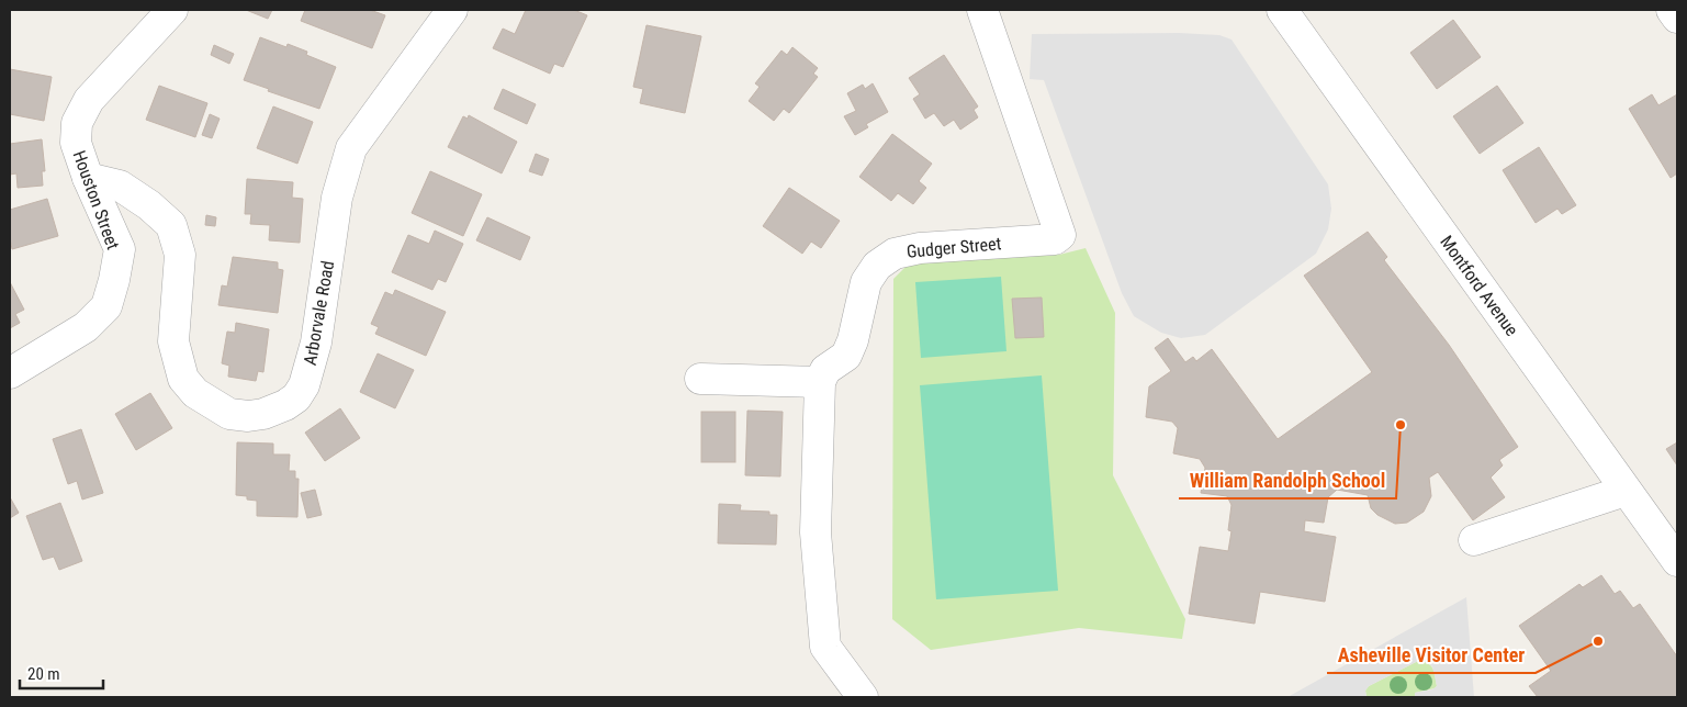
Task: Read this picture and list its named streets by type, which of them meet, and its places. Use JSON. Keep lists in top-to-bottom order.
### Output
{
  "streets": {
    "street": [
      "Houston Street",
      "Gudger Street",
      "Montford Avenue",
      "Arborvale Road"
    ]
  },
  "crossings": [
    ["Houston Street", "Arborvale Road"]
  ],
  "places": ["William Randolph School", "Asheville Visitor Center"],
  "scale_bar": "20 m"
}
